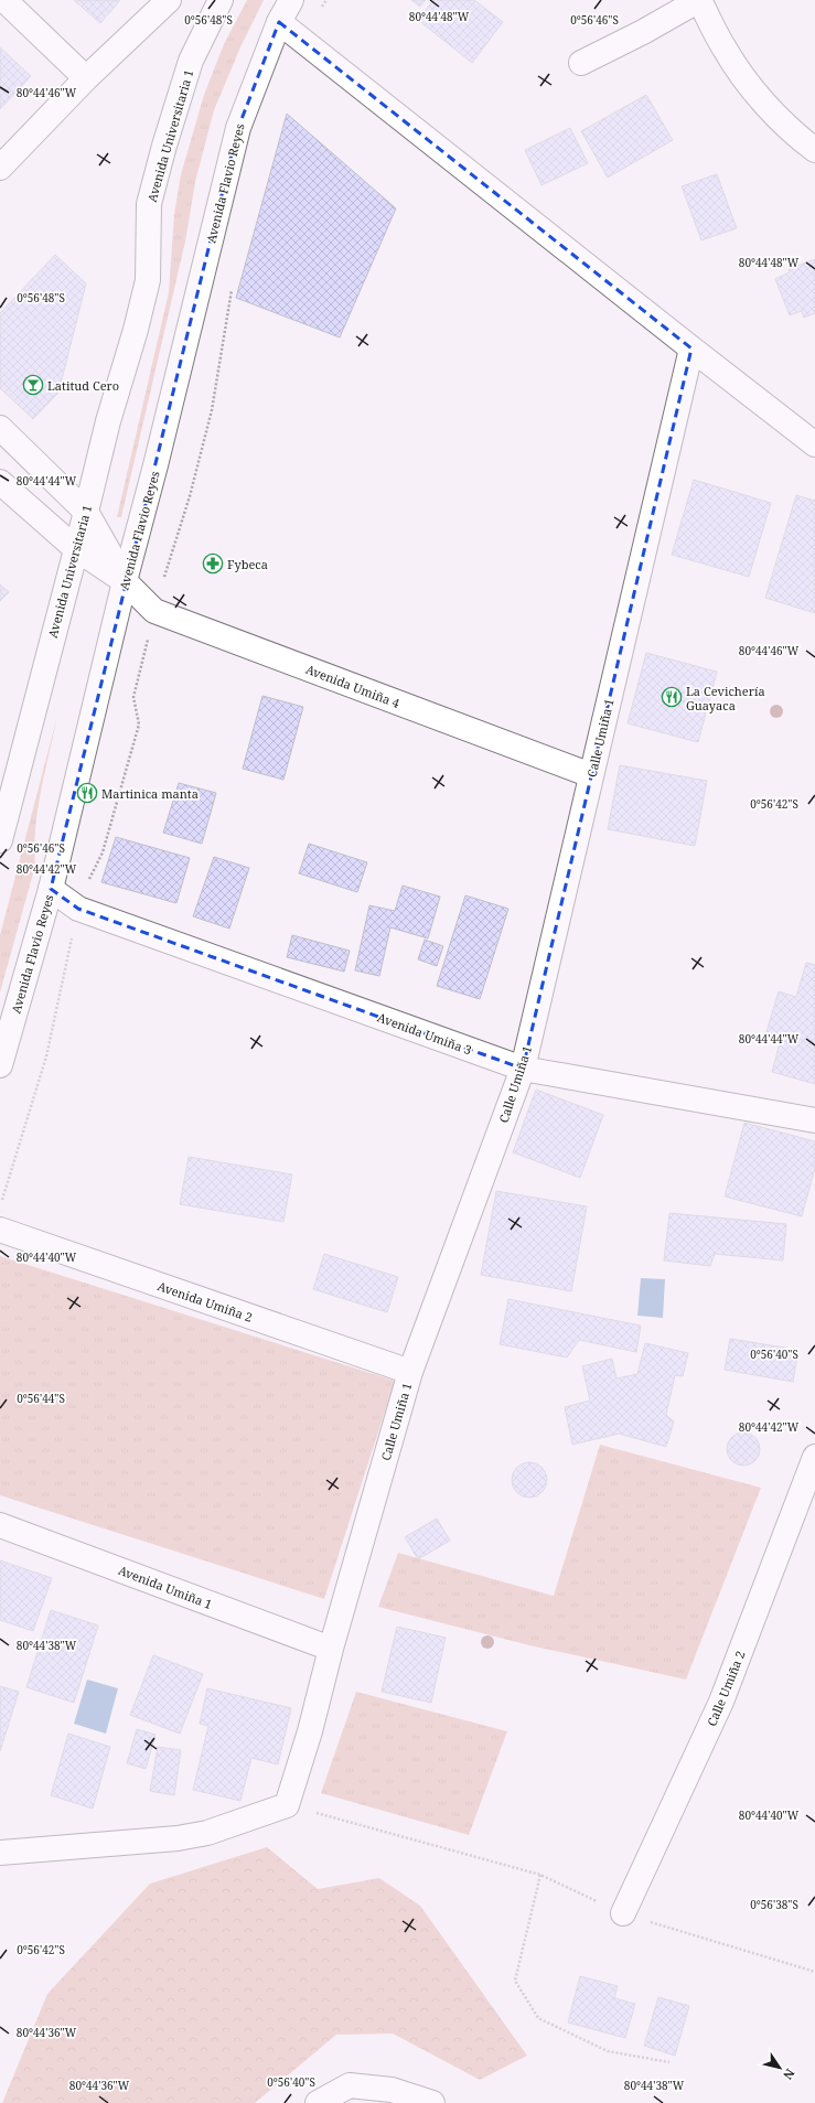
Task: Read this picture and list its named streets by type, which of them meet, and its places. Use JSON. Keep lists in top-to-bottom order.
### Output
{
  "streets": {
    "street": [
      "Avenida Universitaria 1",
      "Avenida Flavio Reyes",
      "Avenida Umiña 4",
      "Calle Umiña 1",
      "Avenida Umiña 3",
      "Avenida Umiña 2",
      "Avenida Umiña 1",
      "Calle Umiña 2"
    ]
  },
  "crossings": [
    ["Avenida Flavio Reyes", "Avenida Umiña 4"],
    ["Avenida Flavio Reyes", "Avenida Umiña 3"],
    ["Avenida Umiña 4", "Calle Umiña 1"],
    ["Calle Umiña 1", "Avenida Umiña 3"],
    ["Calle Umiña 1", "Avenida Umiña 2"],
    ["Calle Umiña 1", "Avenida Umiña 1"]
  ],
  "places": {
    "bar": ["Latitud Cero"],
    "pharmacy": ["Fybeca"],
    "restaurant": ["La Cevichería Guayaca", "Martinica manta"]
  },
  "north": "bottom right",
  "coordinates": [
    "80°44'48\"W",
    "0°56'48\"S",
    "0°56'46\"S",
    "80°44'46\"W",
    "80°44'44\"W",
    "0°56'42\"S",
    "80°44'42\"W",
    "80°44'40\"W",
    "0°56'40\"S",
    "0°56'44\"S",
    "80°44'38\"W",
    "0°56'38\"S",
    "80°44'36\"W"
  ]
}
